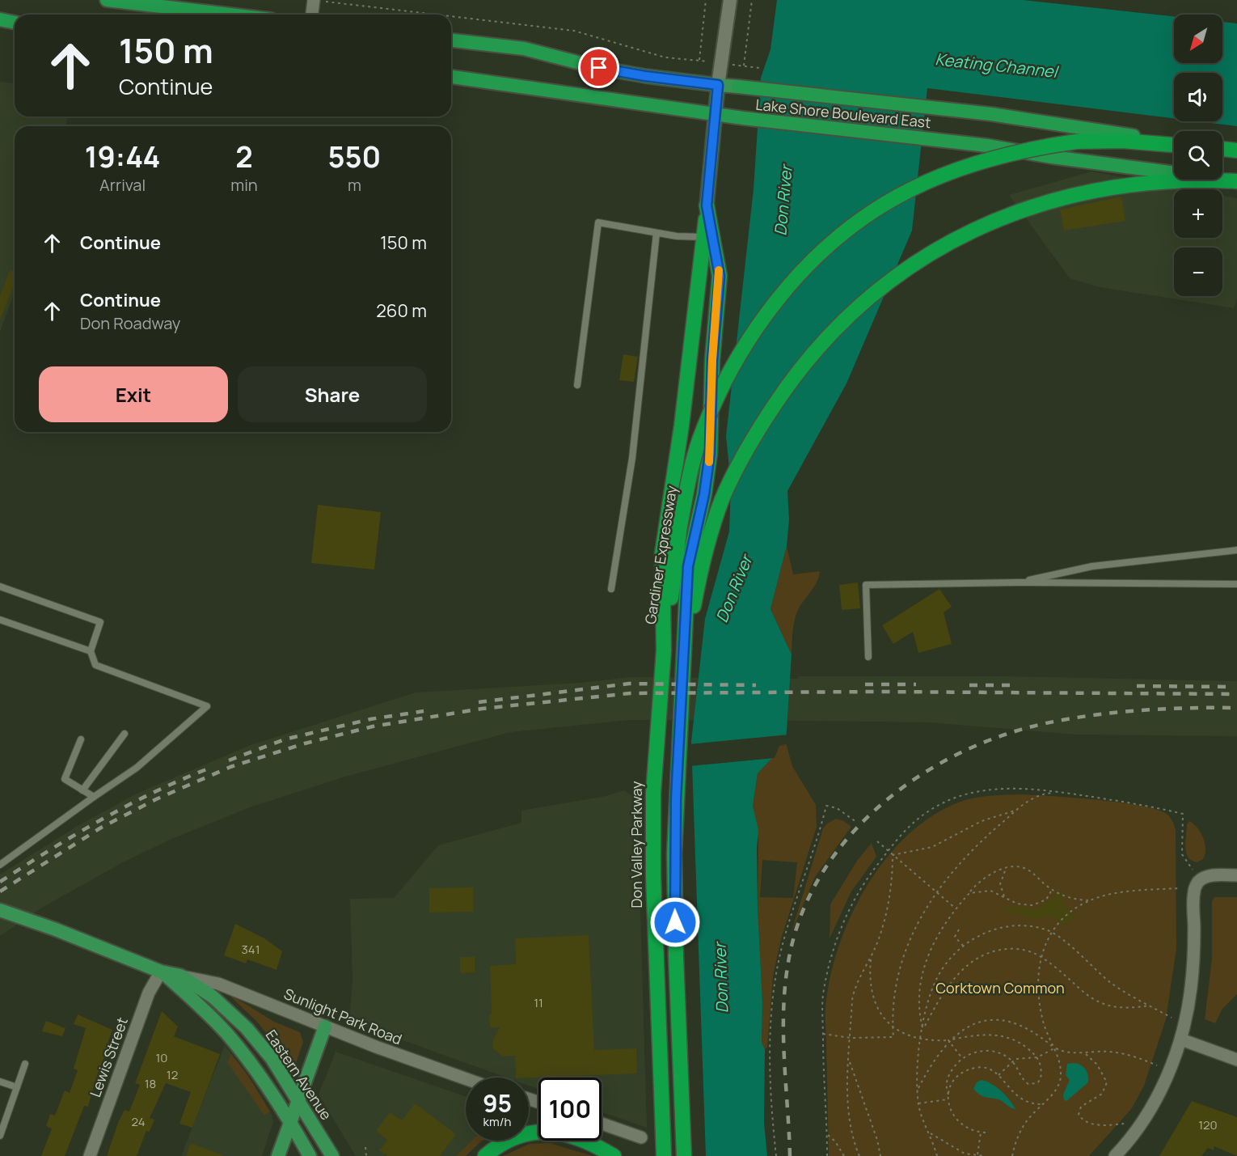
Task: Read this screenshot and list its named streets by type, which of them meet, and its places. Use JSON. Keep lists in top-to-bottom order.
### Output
{
  "streets": {
    "highway": ["Lake Shore Boulevard East", "Gardiner Expressway", "Don Valley Parkway"],
    "main road": ["Eastern Avenue"],
    "street": ["Sunlight Park Road", "Lewis Street"]
  },
  "crossings": [
    ["Gardiner Expressway", "Don Valley Parkway"],
    ["Sunlight Park Road", "Eastern Avenue"],
    ["Lewis Street", "Eastern Avenue"]
  ],
  "water": ["Keating Channel", "Don River"],
  "parks": ["Corktown Common"],
  "house_numbers": [
    "341",
    "11",
    "10",
    "12",
    "18",
    "24",
    "120"
  ],
  "north": "bottom left",
  "page": {
    "map_buttons": ["+", "−"],
    "turn": ["150 m", "Continue"],
    "eta": [
      "19:44",
      "Arrival",
      "2",
      "min",
      "550",
      "m"
    ],
    "list": [
      {
        "name": "Continue",
        "value": "150 m"
      },
      {
        "name": "Continue",
        "note": "Don Roadway",
        "value": "260 m"
      }
    ],
    "buttons": ["Exit", "Share"],
    "speed": "95 km/h",
    "limit": "100"
  }
}
